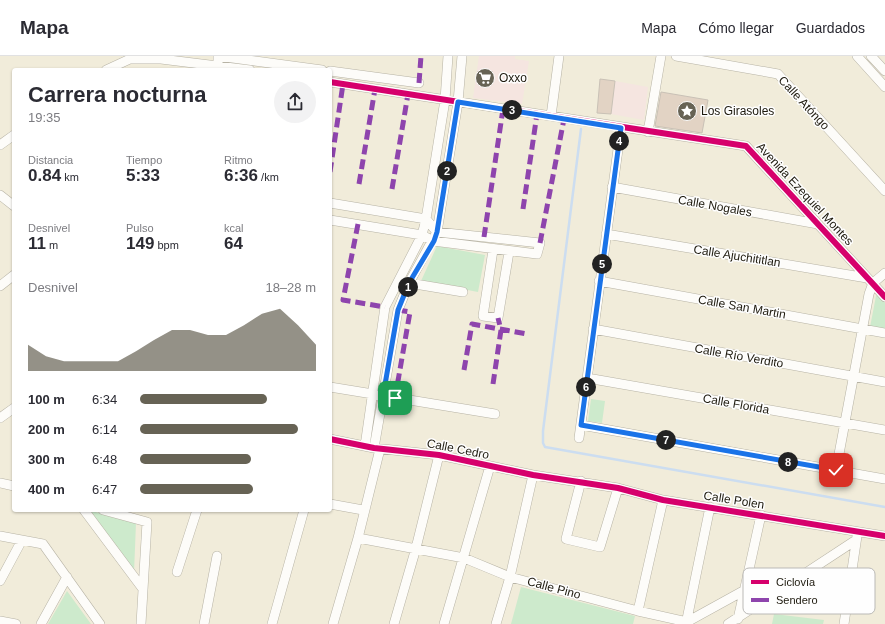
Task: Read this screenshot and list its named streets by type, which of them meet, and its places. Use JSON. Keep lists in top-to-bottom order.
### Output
{
  "streets": {
    "street": [
      "Calle Atóngo",
      "Avenida Ezequiel Montes",
      "Calle Nogales",
      "Calle Ajuchititlan",
      "Calle San Martin",
      "Calle Río Verdito",
      "Calle Florida",
      "Calle Cedro",
      "Calle Polen",
      "Calle Pino"
    ]
  },
  "crossings": [
    ["Avenida Ezequiel Montes", "Calle Nogales"],
    ["Avenida Ezequiel Montes", "Calle Ajuchititlan"],
    ["Calle Cedro", "Calle Polen"]
  ],
  "places": {
    "supermarket": ["Oxxo"],
    "place": ["Los Girasoles"]
  },
  "legend": ["Ciclovía", "Sendero"],
  "page": {
    "header": "Mapa",
    "nav": ["Mapa", "Cómo llegar", "Guardados"],
    "heading": ["Carrera nocturna", "19:35"],
    "pins": [
      "3",
      "4",
      "2",
      "5",
      "1",
      "6",
      "7",
      "8"
    ],
    "stats": [
      ["Distancia", "0.84 km"],
      ["Tiempo", "5:33"],
      ["Ritmo", "6:36 /km"],
      ["Desnivel", "11 m"],
      ["Pulso", "149 bpm"],
      ["kcal", "64"]
    ],
    "chart": ["Desnivel", "18–28 m"],
    "list": [
      {
        "name": "100 m",
        "note": "6:34"
      },
      {
        "name": "200 m",
        "note": "6:14"
      },
      {
        "name": "300 m",
        "note": "6:48"
      },
      {
        "name": "400 m",
        "note": "6:47"
      }
    ]
  }
}
